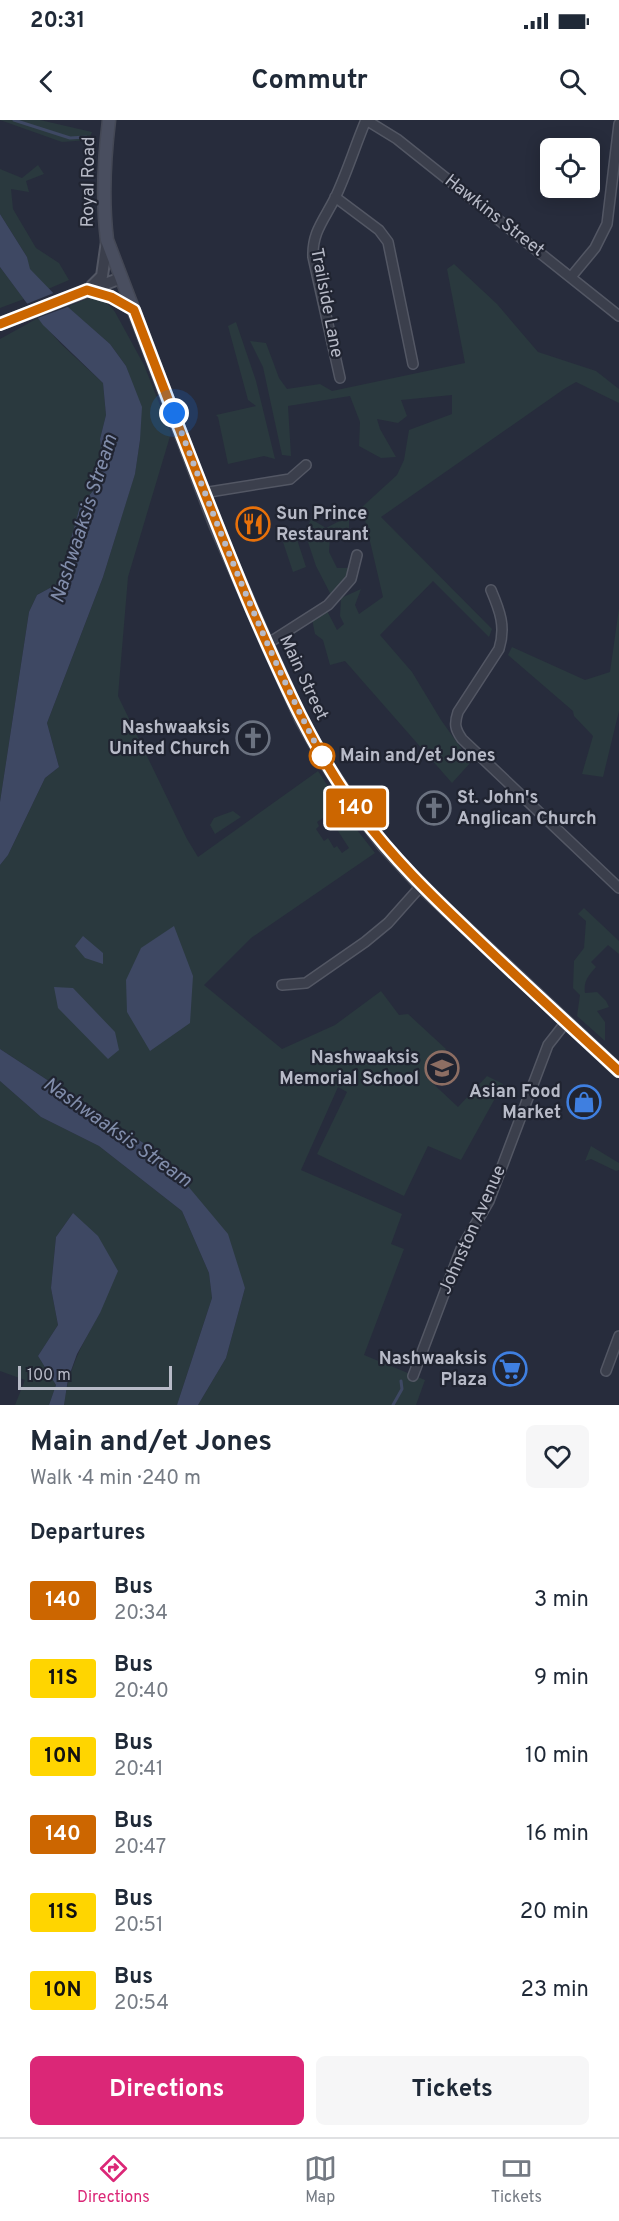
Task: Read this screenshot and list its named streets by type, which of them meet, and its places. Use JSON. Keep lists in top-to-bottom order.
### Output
{
  "streets": {
    "main road": ["Royal Road", "Main Street"],
    "street": ["Hawkins Street", "Trailside Lane", "Johnston Avenue"]
  },
  "crossings": [
    ["Royal Road", "Main Street"],
    ["Hawkins Street", "Trailside Lane"],
    ["Main Street", "Johnston Avenue"]
  ],
  "water": ["Nashwaaksis Stream"],
  "places": {
    "restaurant": ["Sun Prince Restaurant"],
    "church": ["Nashwaaksis United Church", "St. John's Anglican Church"],
    "other": ["Main and/et Jones"],
    "school or university": ["Nashwaaksis Memorial School"],
    "shop": ["Asian Food Market"],
    "supermarket": ["Nashwaaksis Plaza"]
  },
  "lines": ["bus line 140"],
  "scale_bar": "100 m",
  "page": {
    "status": "20:31",
    "header": "Commutr",
    "on_map": "140",
    "scale": "100 m",
    "heading": [
      ["Main and/et Jones", "Walk · 4 min · 240 m"],
      "Departures"
    ],
    "list": [
      {
        "mark": "140",
        "name": "Bus",
        "note": "20:34",
        "value": "3 min"
      },
      {
        "mark": "11S",
        "name": "Bus",
        "note": "20:40",
        "value": "9 min"
      },
      {
        "mark": "10N",
        "name": "Bus",
        "note": "20:41",
        "value": "10 min"
      },
      {
        "mark": "140",
        "name": "Bus",
        "note": "20:47",
        "value": "16 min"
      },
      {
        "mark": "11S",
        "name": "Bus",
        "note": "20:51",
        "value": "20 min"
      },
      {
        "mark": "10N",
        "name": "Bus",
        "note": "20:54",
        "value": "23 min"
      }
    ],
    "buttons": ["Directions", "Tickets"],
    "tabs": ["Directions", "Map", "Tickets"]
  }
}
